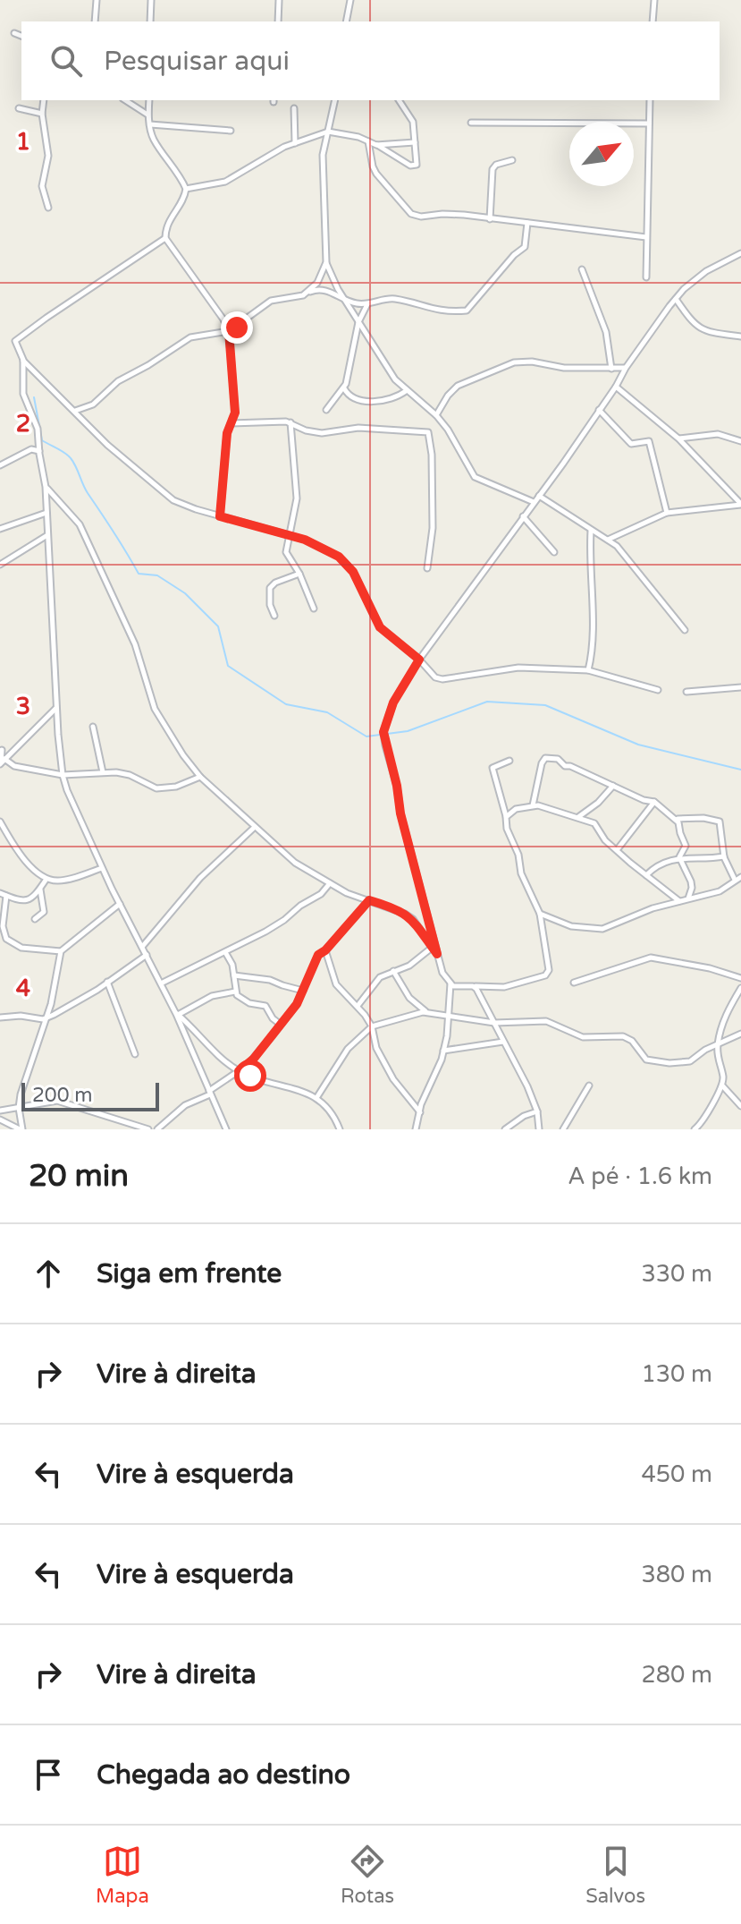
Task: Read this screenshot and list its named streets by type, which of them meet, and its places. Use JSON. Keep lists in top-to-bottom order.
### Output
{
  "scale_bar": "200 m",
  "north": "top right",
  "page": {
    "search": "Pesquisar aqui",
    "scale": "200 m",
    "heading": ["20 min", "A pé · 1.6 km"],
    "list": [
      ["Siga em frente", "330 m"],
      ["Vire à direita", "130 m"],
      ["Vire à esquerda", "450 m"],
      ["Vire à esquerda", "380 m"],
      ["Vire à direita", "280 m"],
      "Chegada ao destino"
    ],
    "nav": ["Mapa", "Rotas", "Salvos"]
  },
  "grid": {
    "rows": [
      "1",
      "2",
      "3",
      "4"
    ]
  }
}
